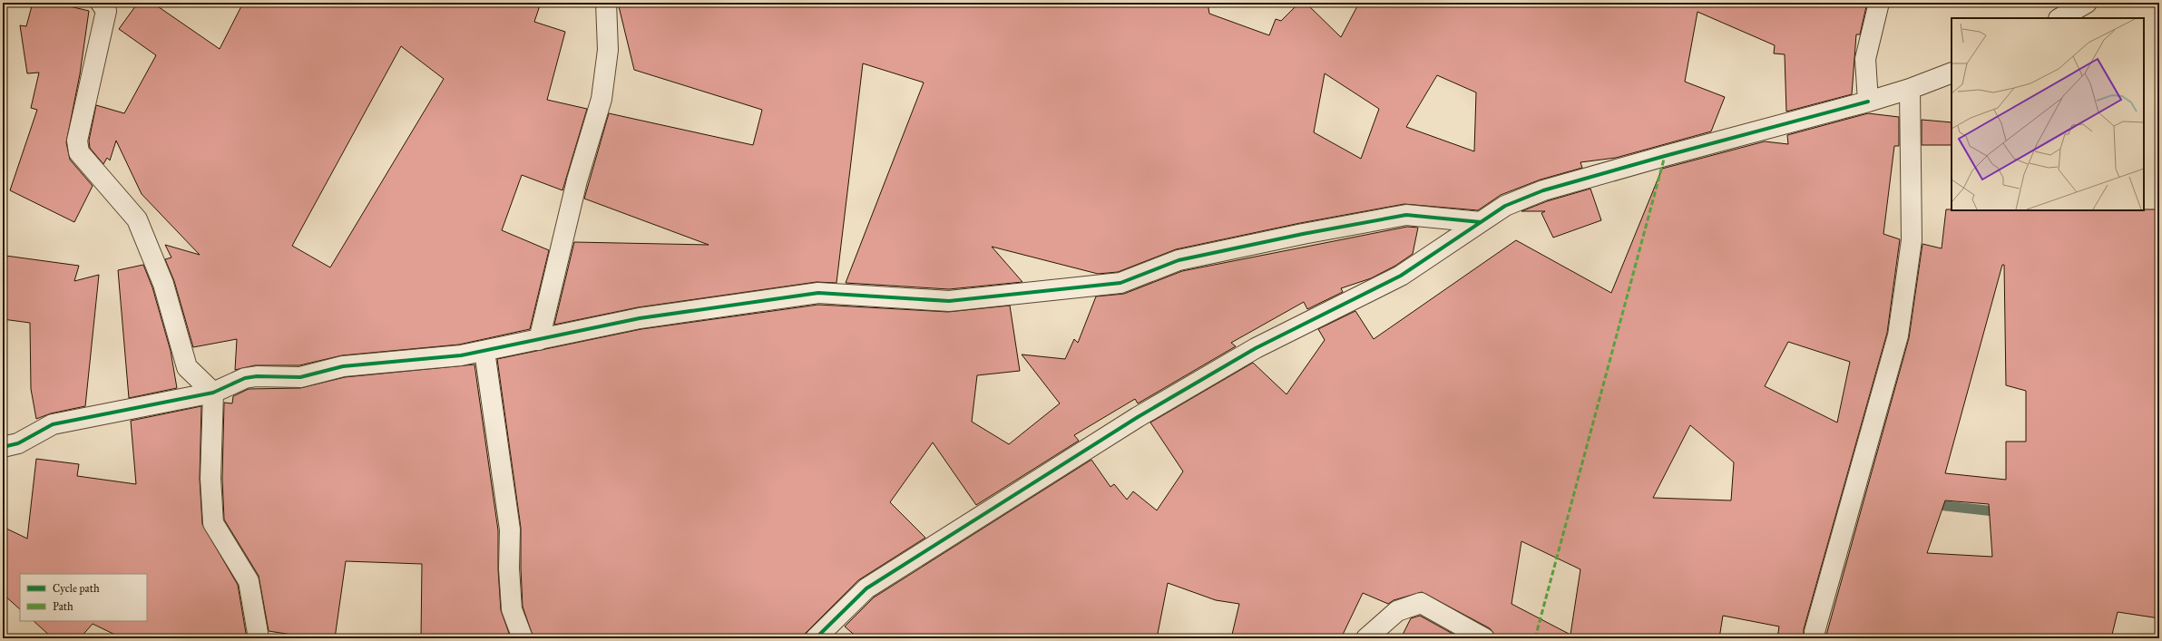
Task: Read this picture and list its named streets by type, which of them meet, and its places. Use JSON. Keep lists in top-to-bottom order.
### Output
{
  "legend": ["Cycle path", "Path"]
}
